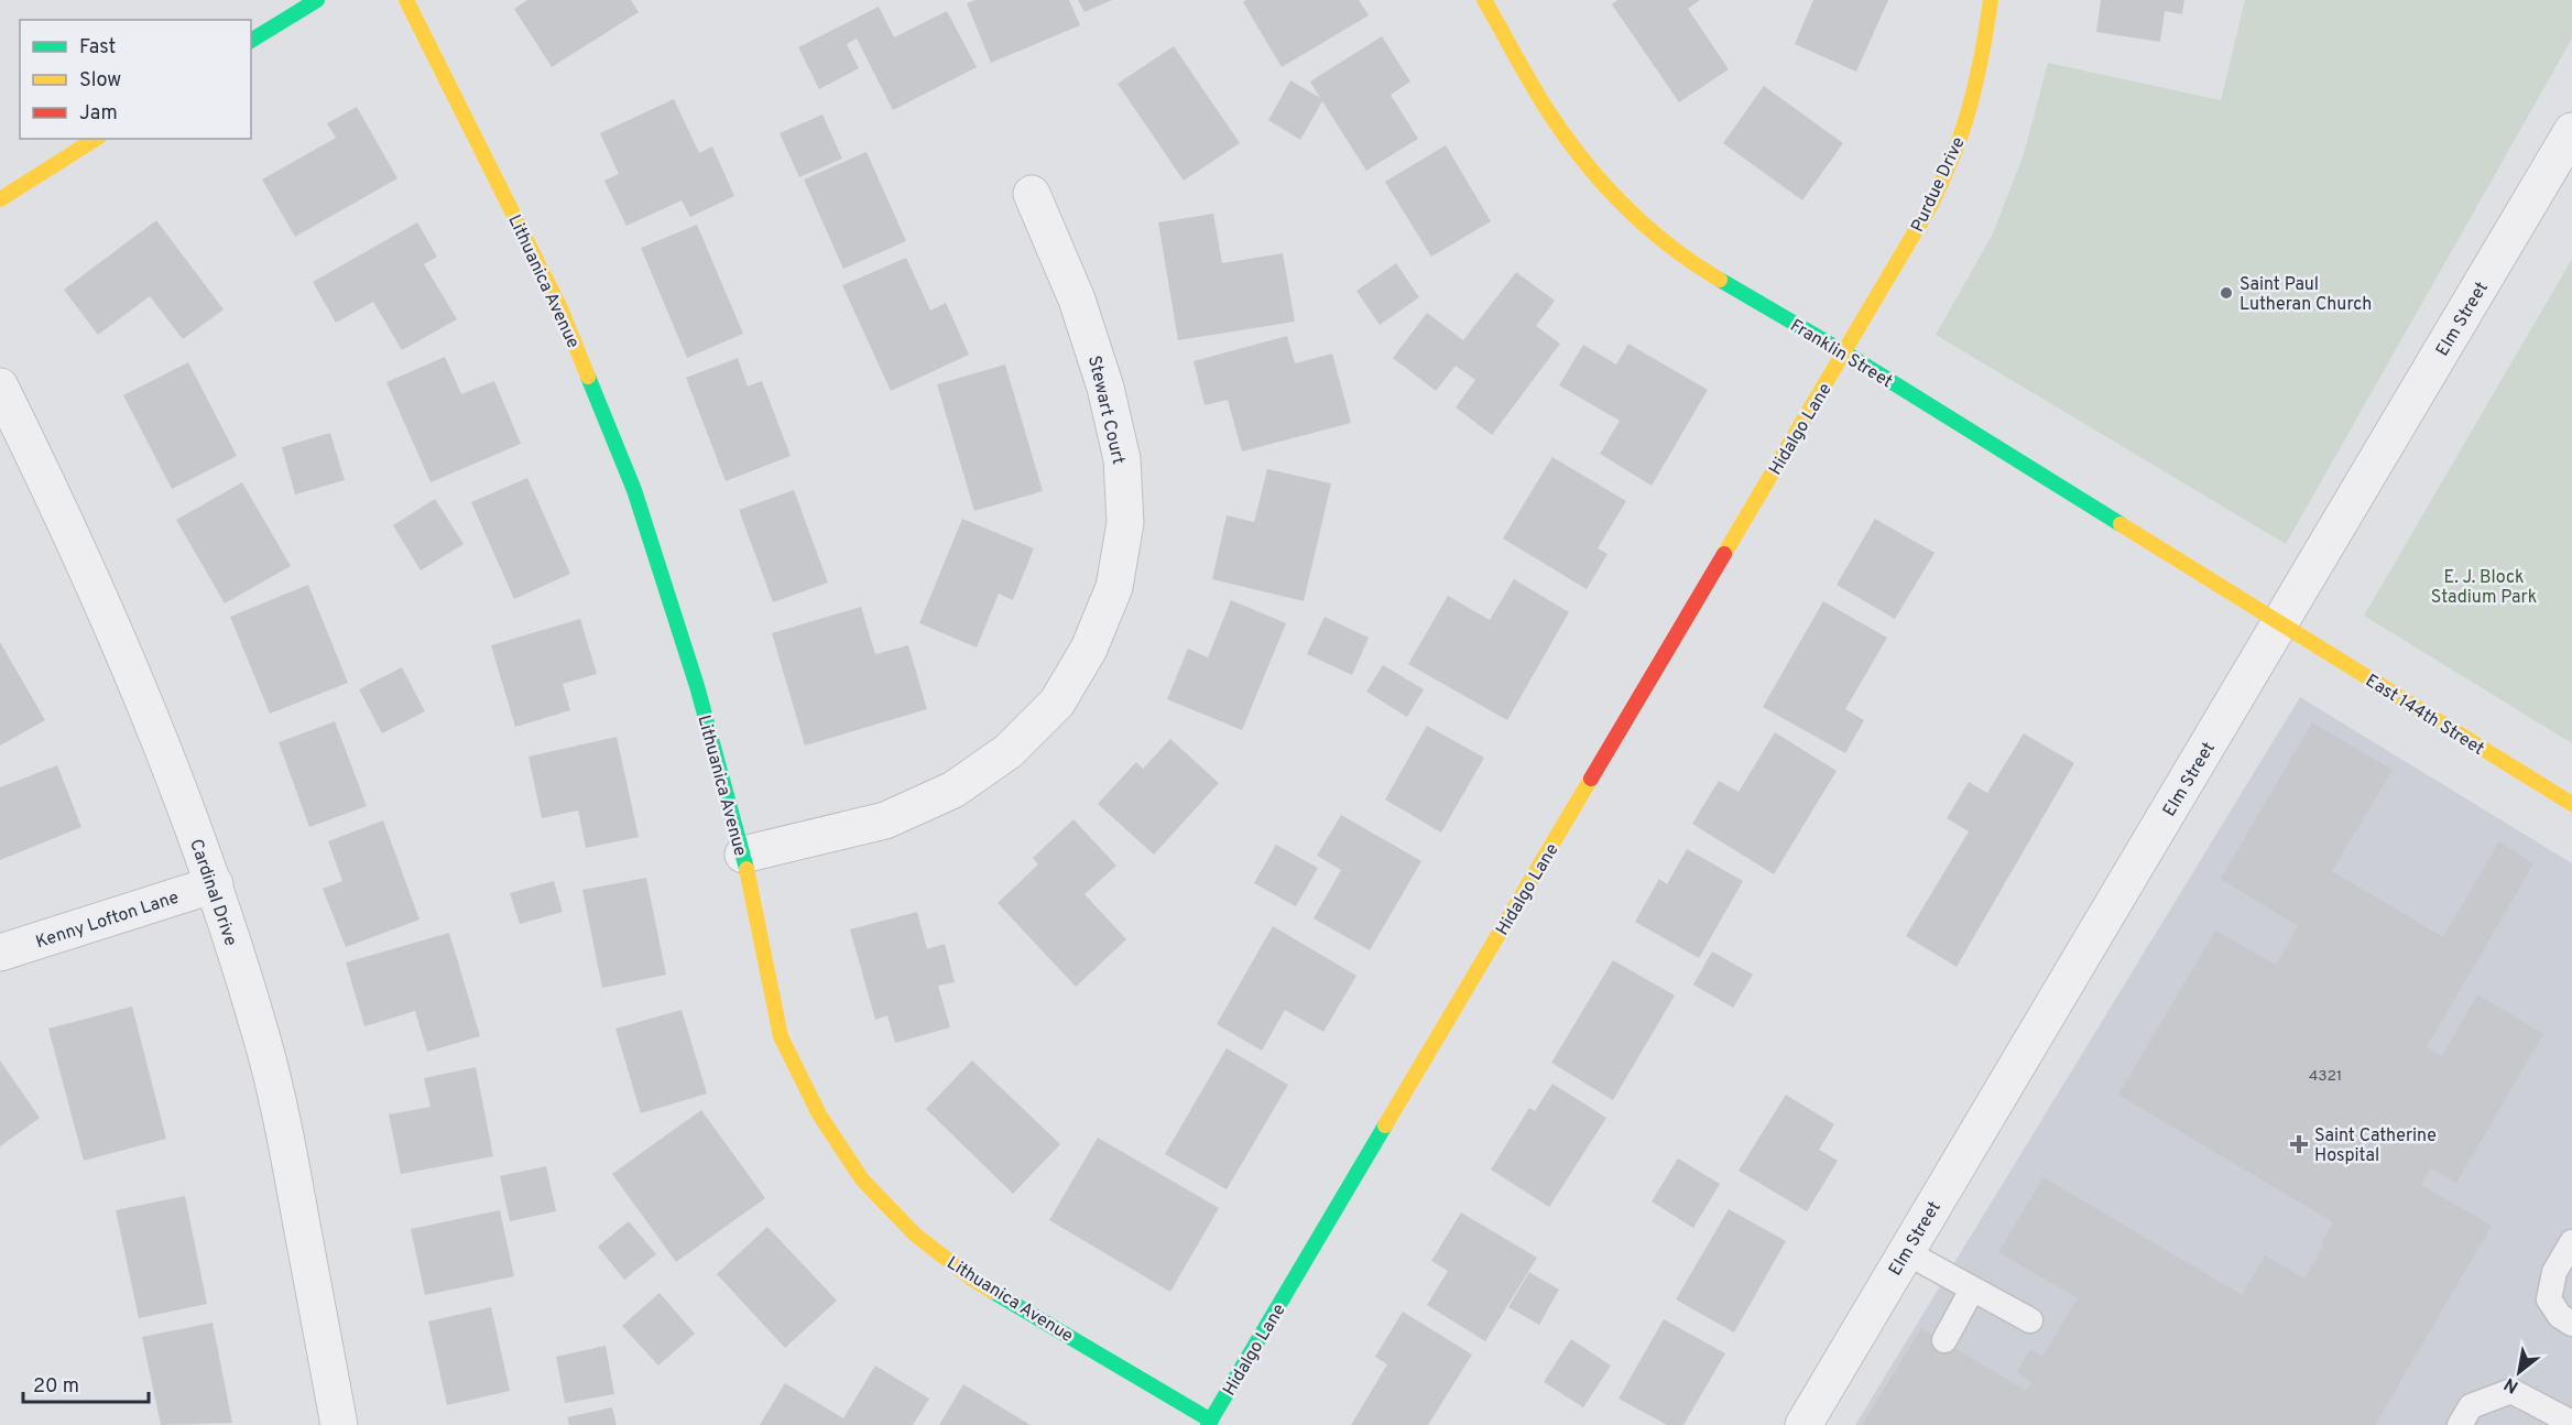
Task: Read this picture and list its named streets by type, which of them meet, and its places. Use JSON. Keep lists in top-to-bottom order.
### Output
{
  "streets": {
    "street": [
      "Purdue Drive",
      "Lithuanica Avenue",
      "Elm Street",
      "Franklin Street",
      "Stewart Court",
      "Hidalgo Lane",
      "East 144th Street",
      "Cardinal Drive",
      "Kenny Lofton Lane"
    ]
  },
  "crossings": [
    ["Purdue Drive", "Franklin Street"],
    ["Purdue Drive", "Hidalgo Lane"],
    ["Lithuanica Avenue", "Stewart Court"],
    ["Lithuanica Avenue", "Hidalgo Lane"],
    ["Elm Street", "Franklin Street"],
    ["Elm Street", "East 144th Street"],
    ["Franklin Street", "Hidalgo Lane"],
    ["Franklin Street", "East 144th Street"],
    ["Cardinal Drive", "Kenny Lofton Lane"]
  ],
  "parks": ["E. J. Block Stadium Park"],
  "places": {
    "other": ["Saint Paul Lutheran Church"],
    "health": ["Saint Catherine Hospital"]
  },
  "house_numbers": ["4321"],
  "legend": ["Fast", "Slow", "Jam"],
  "scale_bar": "20 m",
  "north": "bottom left"
}
